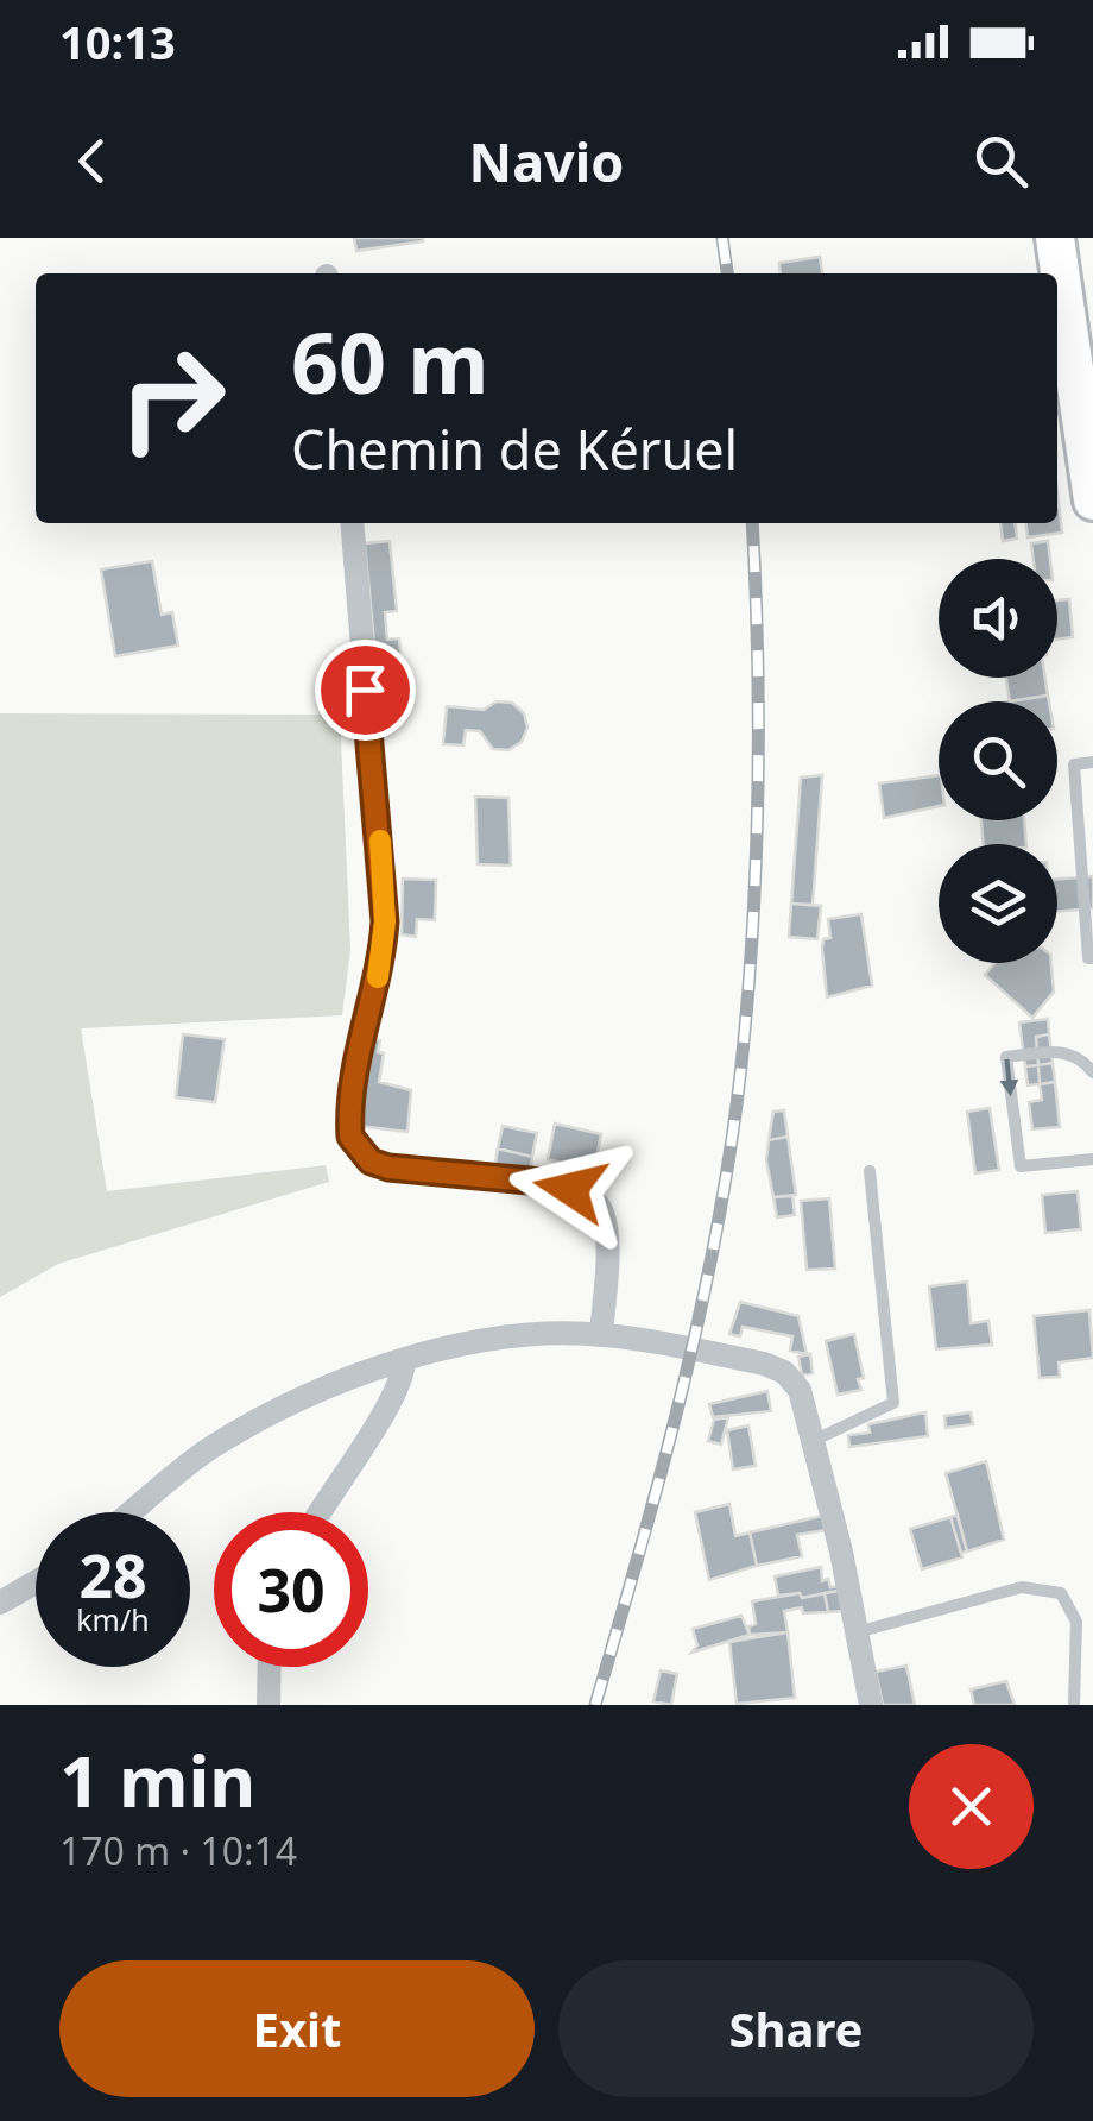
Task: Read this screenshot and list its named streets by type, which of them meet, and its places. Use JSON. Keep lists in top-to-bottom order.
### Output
{
  "page": {
    "status": "10:13",
    "header": "Navio",
    "turn": ["60 m", "Chemin de Kéruel"],
    "speed": "28 km/h",
    "limit": "30",
    "heading": ["1 min", "170 m · 10:14"],
    "buttons": ["Exit", "Share"]
  }
}
